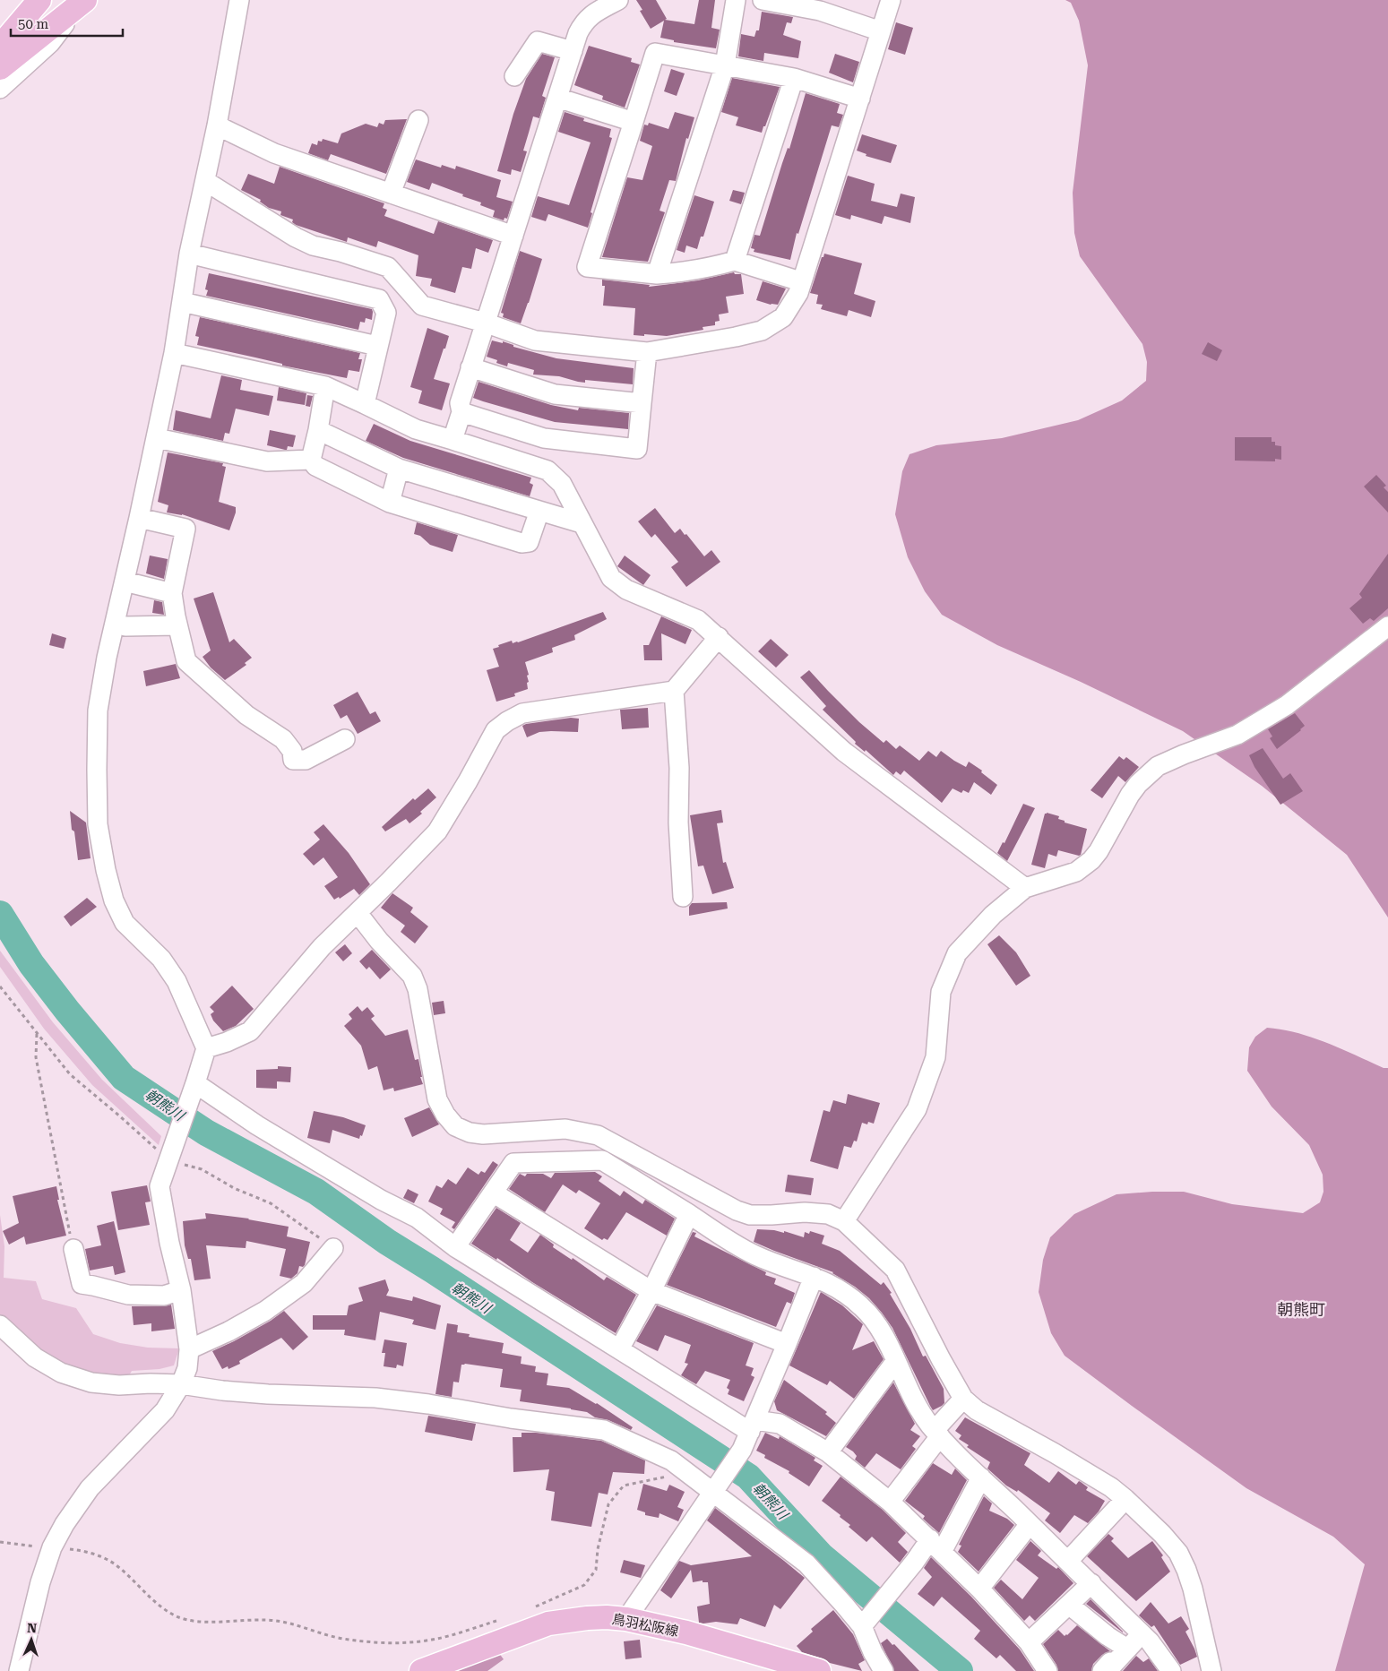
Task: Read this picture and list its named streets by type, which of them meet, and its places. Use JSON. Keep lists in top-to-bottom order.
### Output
{
  "streets": {
    "main road": ["鳥羽松阪線"]
  },
  "districts": ["朝熊町"],
  "water": ["朝熊川"],
  "scale_bar": "50 m",
  "north": "top"
}
